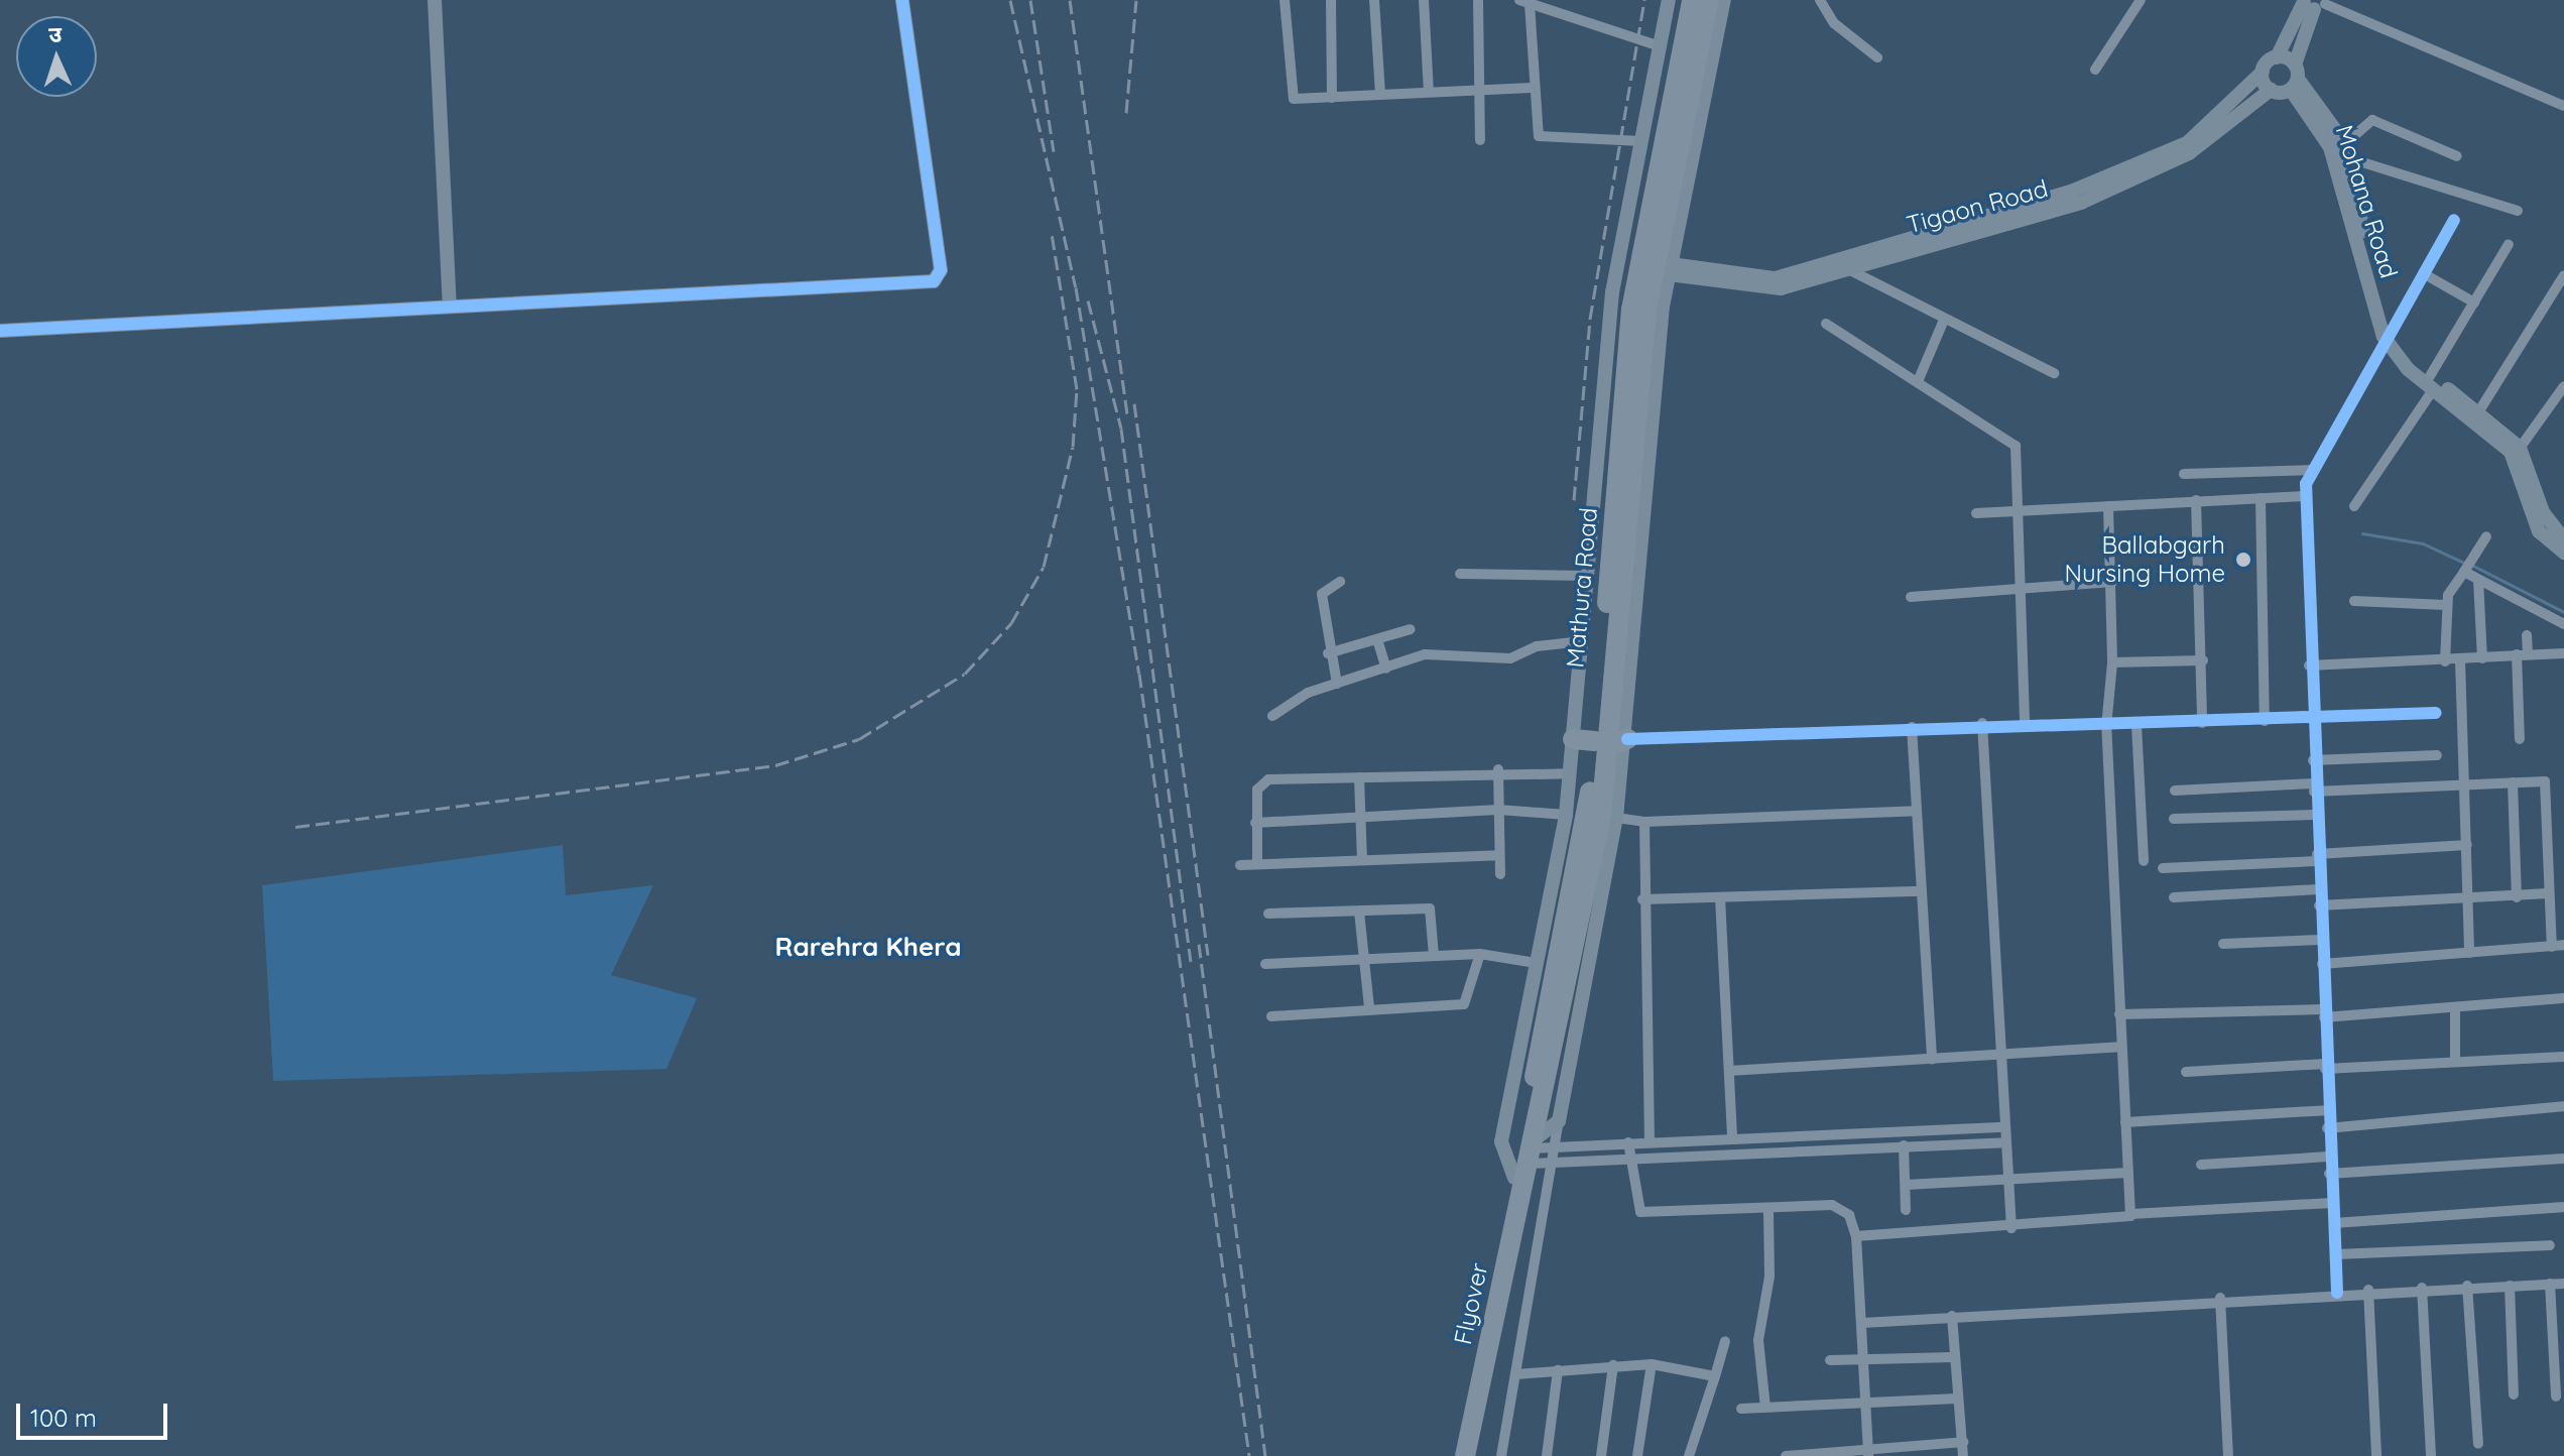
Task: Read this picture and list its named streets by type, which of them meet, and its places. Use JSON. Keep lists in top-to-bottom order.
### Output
{
  "streets": {
    "highway": ["Mathura Road", "Flyover"],
    "street": ["Mohana Road", "Tigaon Road"]
  },
  "crossings": [
    ["Mathura Road", "Flyover"]
  ],
  "districts": ["Rarehra Khera"],
  "places": ["Ballabgarh Nursing Home"],
  "scale_bar": "100 m",
  "north": "top"
}
